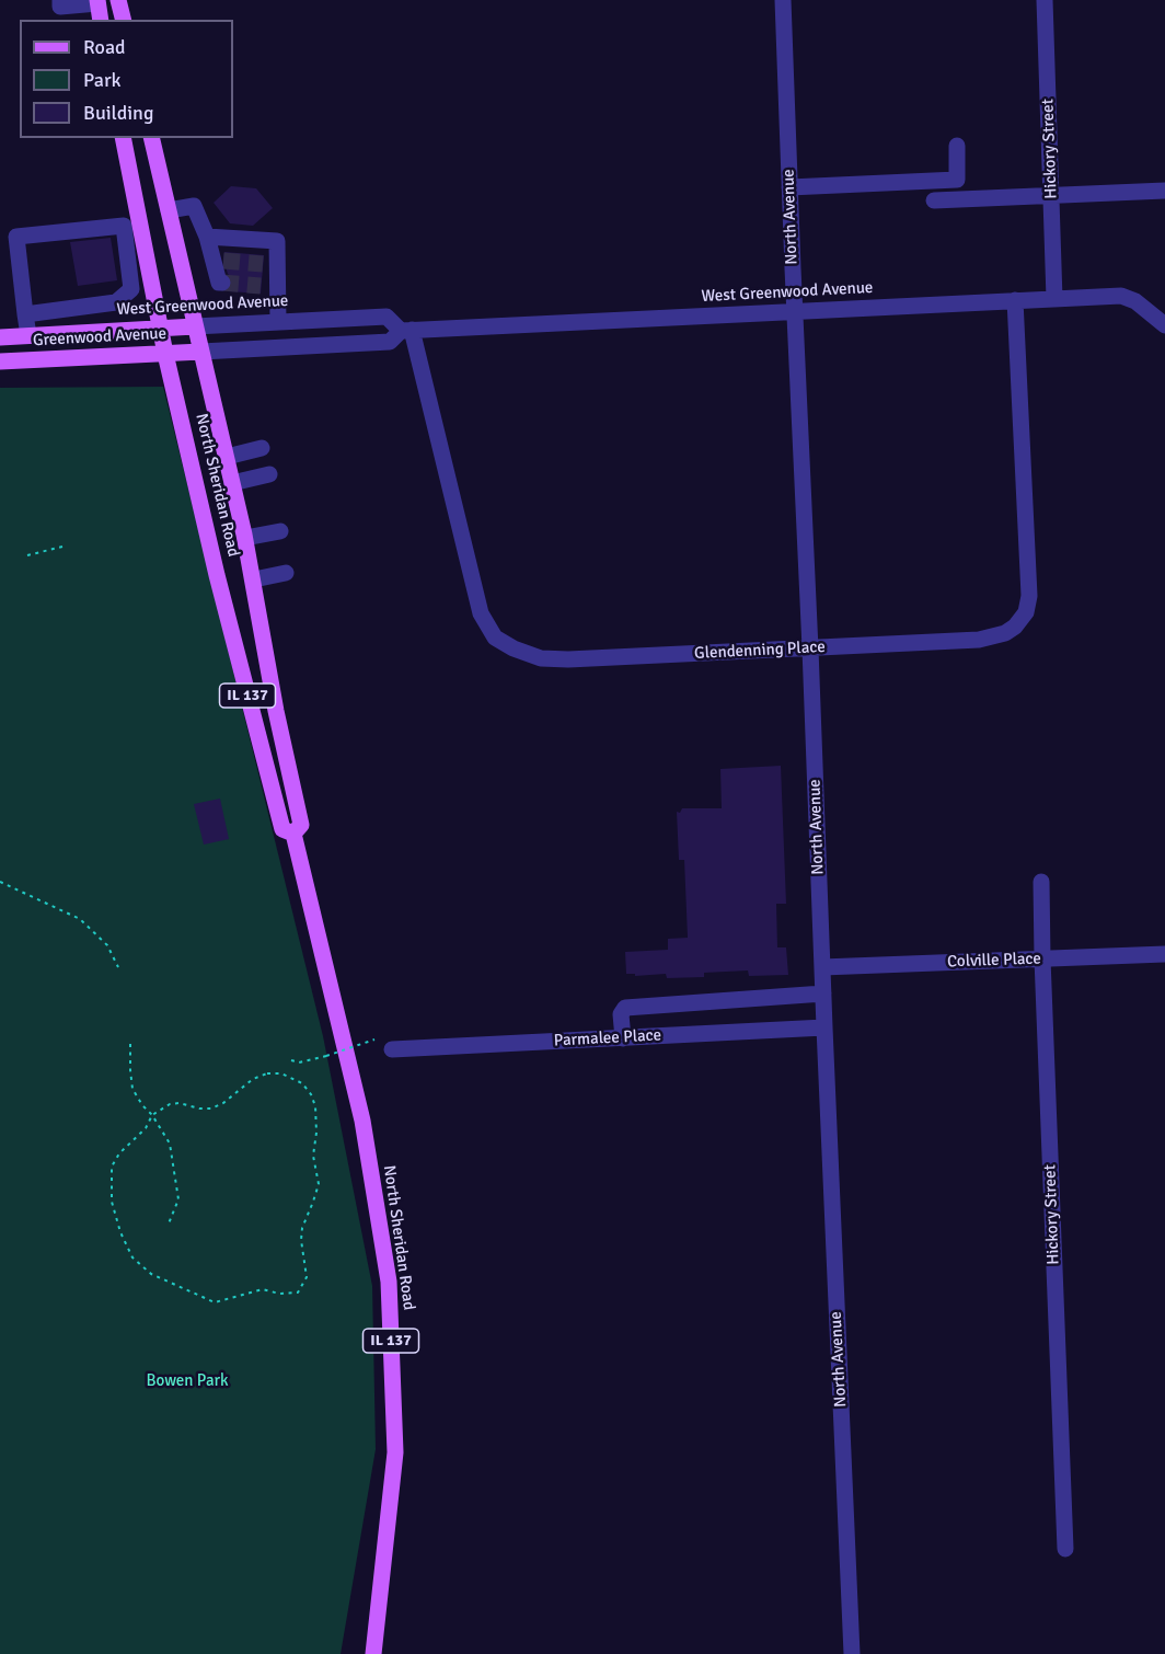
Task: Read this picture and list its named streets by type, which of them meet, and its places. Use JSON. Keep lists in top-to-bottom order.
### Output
{
  "streets": {
    "main road": [
      "West Greenwood Avenue",
      "Greenwood Avenue",
      "North Sheridan Road",
      "IL 137"
    ],
    "street": [
      "Hickory Street",
      "North Avenue",
      "Glendenning Place",
      "Colville Place",
      "Parmalee Place"
    ]
  },
  "crossings": [
    ["Hickory Street", "West Greenwood Avenue"],
    ["Hickory Street", "Colville Place"],
    ["North Avenue", "West Greenwood Avenue"],
    ["North Avenue", "Glendenning Place"],
    ["North Avenue", "Colville Place"],
    ["North Avenue", "Parmalee Place"],
    ["West Greenwood Avenue", "Greenwood Avenue"],
    ["West Greenwood Avenue", "North Sheridan Road"],
    ["West Greenwood Avenue", "Glendenning Place"],
    ["Greenwood Avenue", "North Sheridan Road"]
  ],
  "parks": ["Bowen Park"],
  "legend": ["Road", "Park", "Building"]
}
